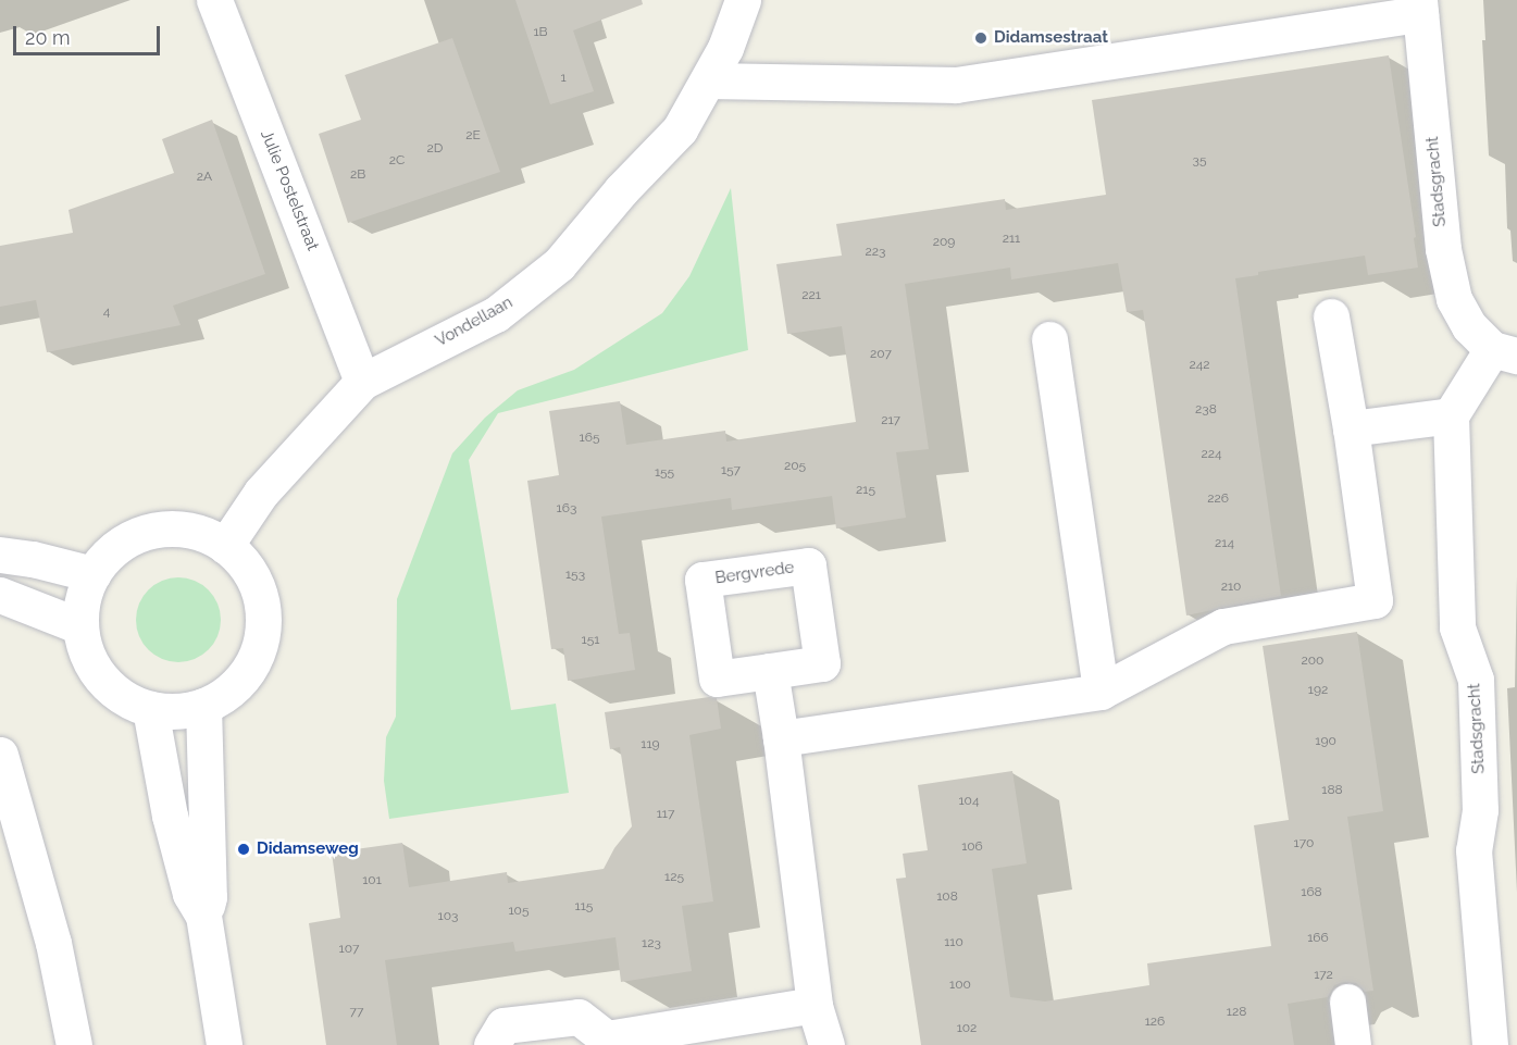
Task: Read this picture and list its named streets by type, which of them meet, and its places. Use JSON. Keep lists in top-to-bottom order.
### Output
{
  "streets": {
    "street": ["Stadsgracht", "Julie Postelstraat", "Vondellaan"]
  },
  "crossings": [
    ["Julie Postelstraat", "Vondellaan"]
  ],
  "places": ["Didamsestraat", "Didamseweg"],
  "house_numbers": [
    "1B",
    "1",
    "2E",
    "2D",
    "2C",
    "35",
    "2B",
    "2A",
    "211",
    "209",
    "223",
    "221",
    "4",
    "207",
    "242",
    "238",
    "217",
    "165",
    "224",
    "205",
    "157",
    "155",
    "215",
    "226",
    "163",
    "214",
    "153",
    "210",
    "151",
    "200",
    "192",
    "190",
    "119",
    "188",
    "104",
    "117",
    "170",
    "106",
    "125",
    "101",
    "168",
    "108",
    "115",
    "105",
    "103",
    "166",
    "110",
    "123",
    "107",
    "172",
    "100",
    "77",
    "128",
    "126",
    "102"
  ],
  "scale_bar": "20 m"
}
